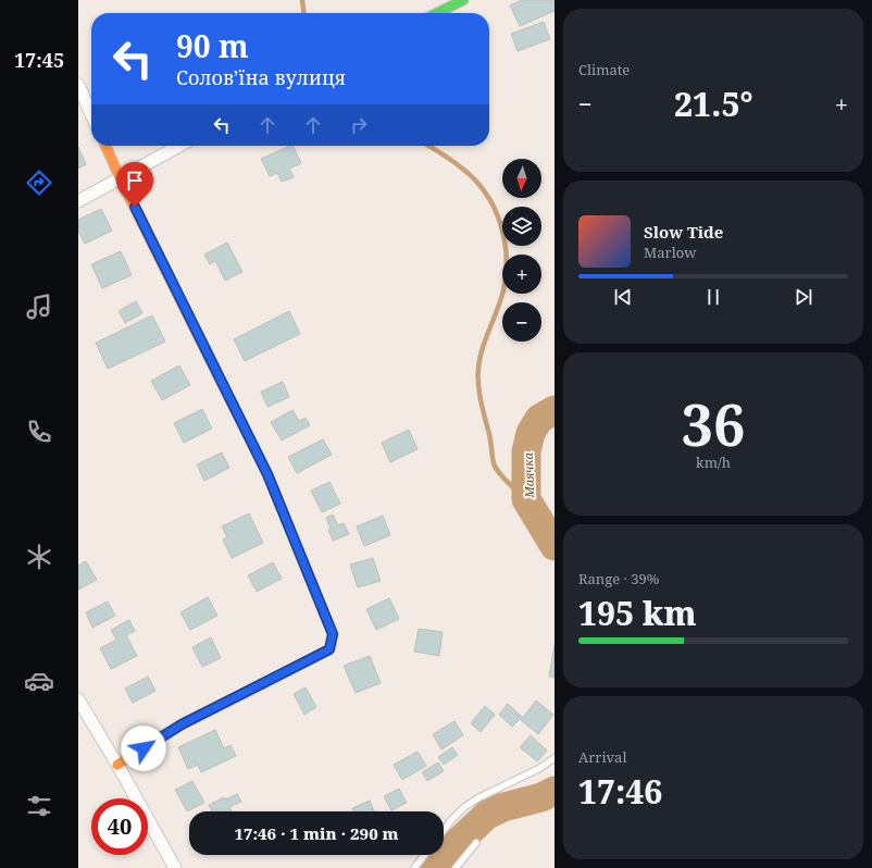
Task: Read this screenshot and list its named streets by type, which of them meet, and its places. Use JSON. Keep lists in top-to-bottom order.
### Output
{
  "water": ["Маячка"],
  "north": "bottom",
  "page": {
    "tabs": "17:45",
    "tile": [
      "Climate",
      ["36", "km/h"],
      ["Range · 39%", "195 km"],
      ["Arrival", "17:46"]
    ],
    "turn": ["90 m", "Соловʼїна вулиця"],
    "heat": ["−", "21.5°", "+"],
    "map_buttons": ["+", "−"],
    "song": ["Slow Tide", "Marlow"],
    "limit": "40",
    "trip": "17:46 · 1 min · 290 m"
  }
}
